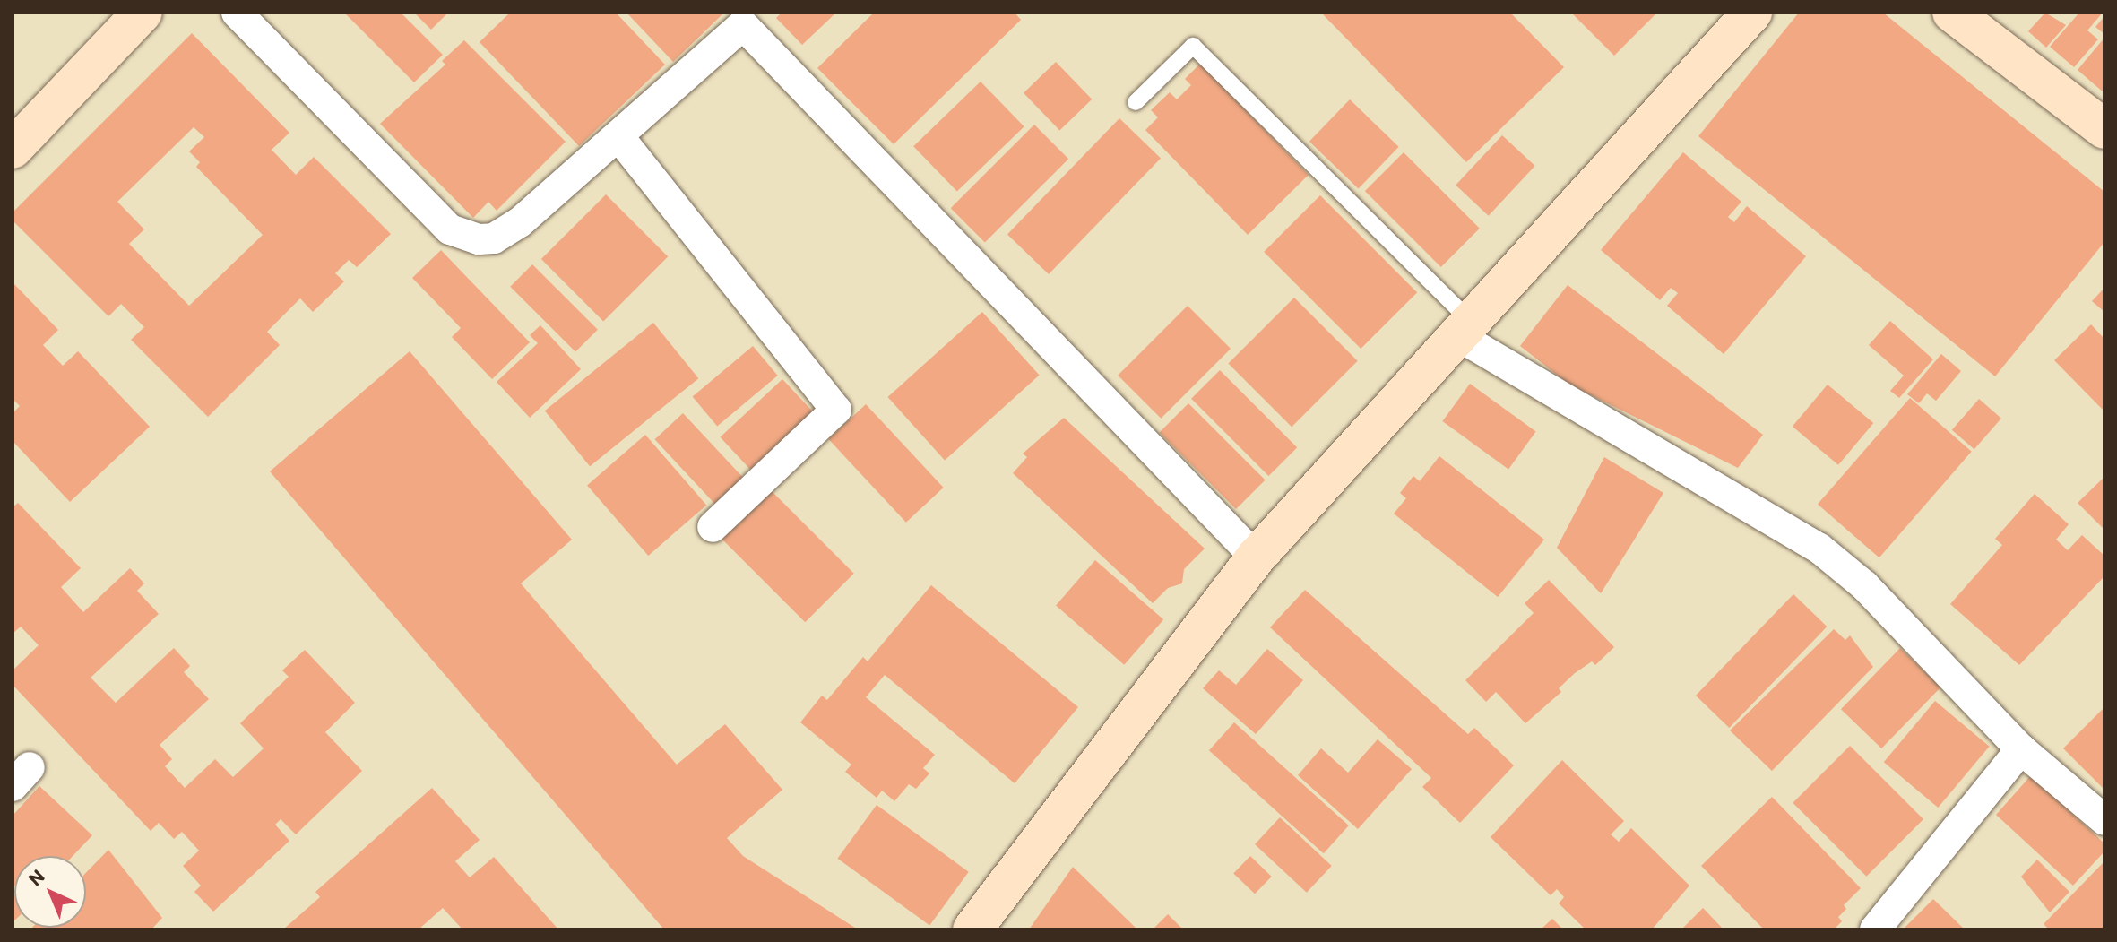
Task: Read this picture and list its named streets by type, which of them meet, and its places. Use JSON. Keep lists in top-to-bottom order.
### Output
{
  "north": "top left"
}
